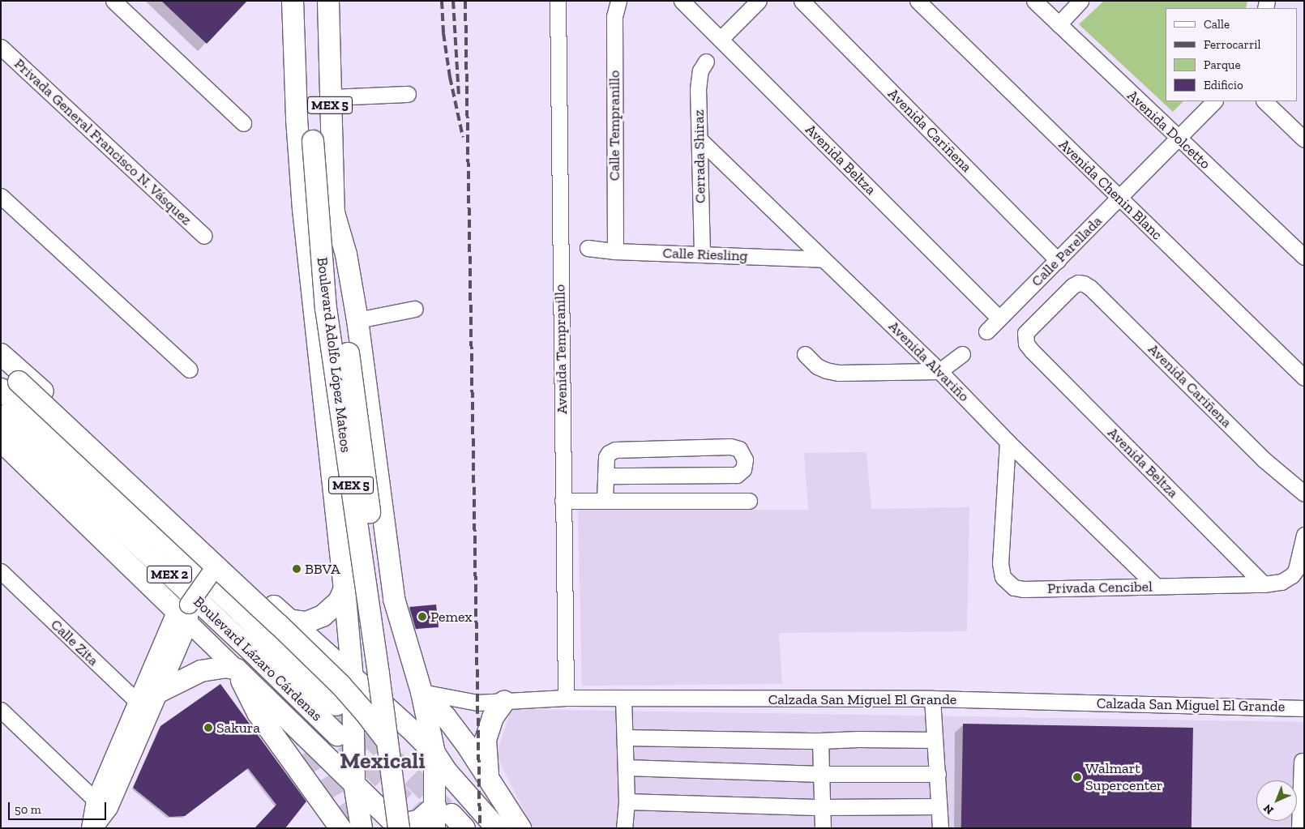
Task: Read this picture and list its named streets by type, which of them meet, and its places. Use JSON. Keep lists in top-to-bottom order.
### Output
{
  "streets": {
    "highway": [
      "MEX 5",
      "Boulevard Adolfo López Mateos",
      "MEX 2",
      "Boulevard Lázaro Cárdenas"
    ],
    "street": [
      "Calle Tempranillo",
      "Avenida Dolcetto",
      "Avenida Cariñena",
      "Privada General Francisco N. Vásquez",
      "Cerrada Shiraz",
      "Avenida Beltza",
      "Avenida Chenin Blanc",
      "Calle Parellada",
      "Calle Riesling",
      "Avenida Tempranillo",
      "Avenida Alvariño",
      "Privada Cencibel",
      "Calle Zita",
      "Calzada San Miguel El Grande"
    ]
  },
  "crossings": [
    ["Calle Tempranillo", "Calle Riesling"],
    ["Avenida Dolcetto", "Calle Parellada"],
    ["Avenida Cariñena", "Avenida Beltza"],
    ["Avenida Cariñena", "Calle Parellada"],
    ["Cerrada Shiraz", "Calle Riesling"],
    ["Cerrada Shiraz", "Avenida Alvariño"],
    ["Avenida Beltza", "Calle Parellada"],
    ["Avenida Beltza", "Privada Cencibel"],
    ["Avenida Chenin Blanc", "Calle Parellada"],
    ["Calle Riesling", "Avenida Alvariño"],
    ["Avenida Tempranillo", "Calzada San Miguel El Grande"],
    ["Avenida Alvariño", "Privada Cencibel"]
  ],
  "districts": ["Mexicali"],
  "places": [
    "BBVA",
    "Pemex",
    "Sakura",
    "Walmart Supercenter"
  ],
  "legend": [
    "Calle",
    "Ferrocarril",
    "Parque",
    "Edificio"
  ],
  "scale_bar": "50 m",
  "north": "bottom left"
}
